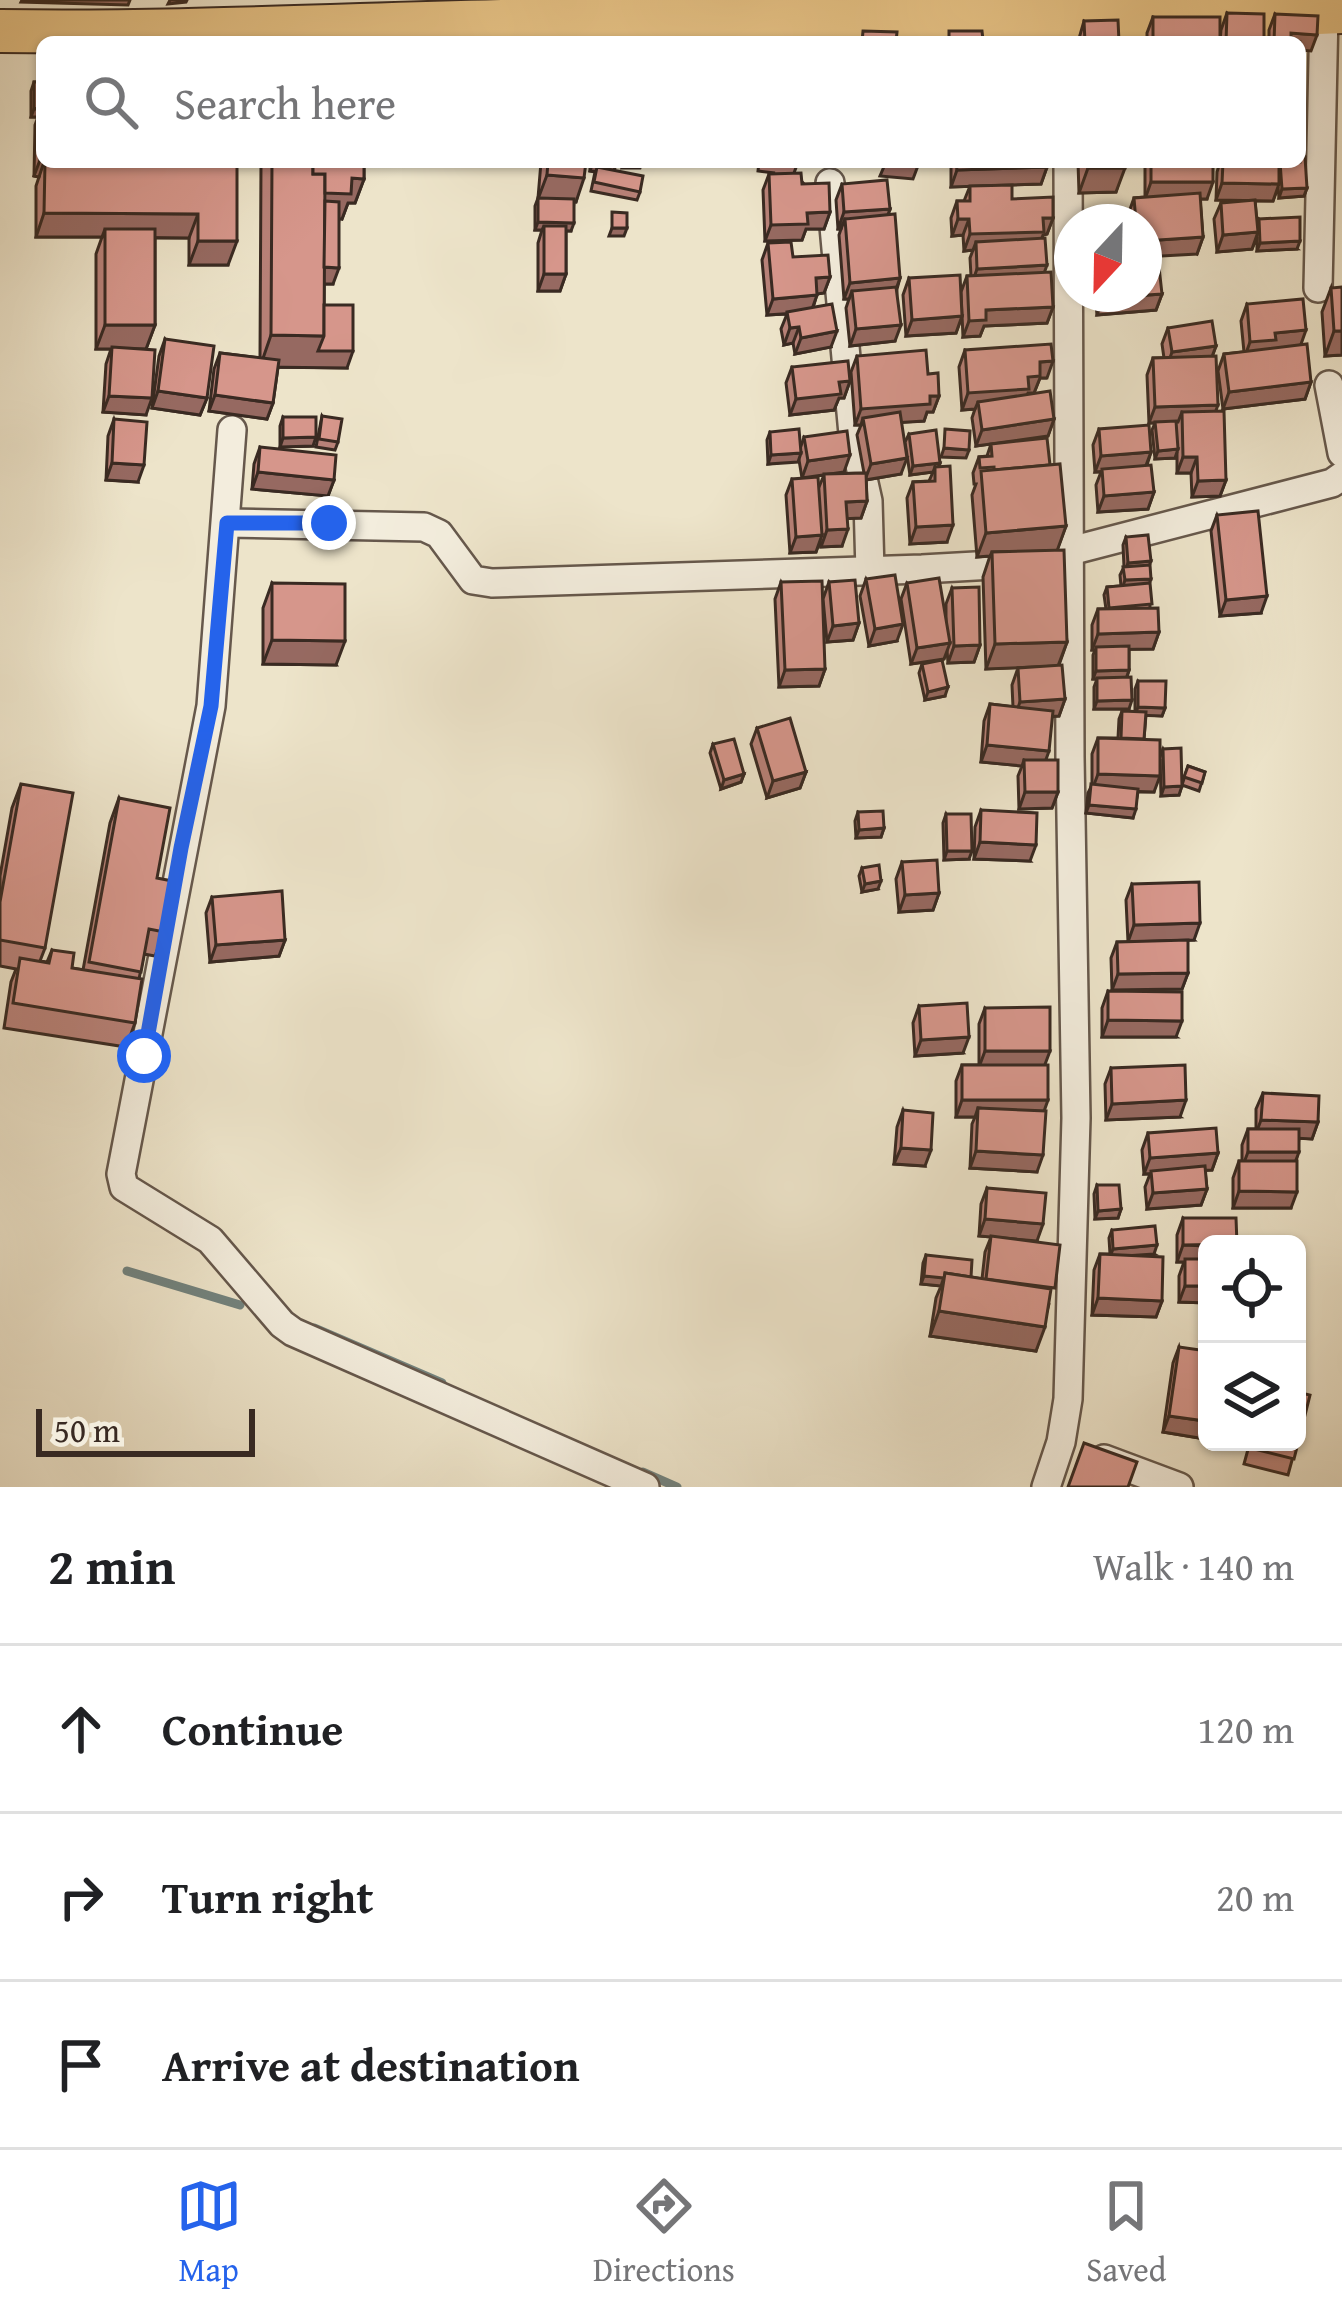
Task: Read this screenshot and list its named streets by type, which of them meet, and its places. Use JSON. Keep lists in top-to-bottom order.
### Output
{
  "scale_bar": "50 m",
  "north": "bottom",
  "page": {
    "search": "Search here",
    "scale": "50 m",
    "heading": ["2 min", "Walk · 140 m"],
    "list": [
      ["Continue", "120 m"],
      ["Turn right", "20 m"],
      "Arrive at destination"
    ],
    "nav": ["Map", "Directions", "Saved"]
  }
}
